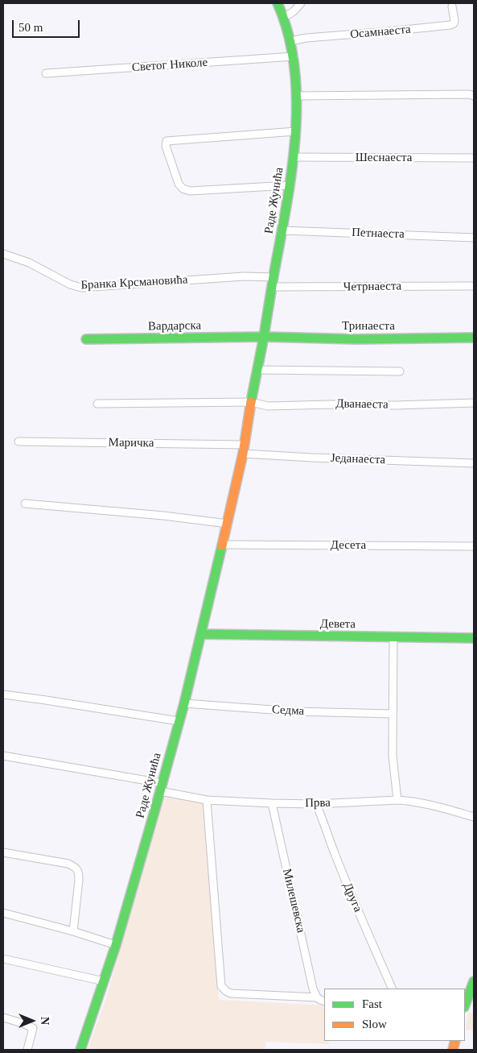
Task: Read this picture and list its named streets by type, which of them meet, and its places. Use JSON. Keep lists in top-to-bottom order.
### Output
{
  "streets": {
    "main road": [
      "Раде Жунића",
      "Вардарска",
      "Тринаеста",
      "Девета"
    ],
    "street": [
      "Осамнаеста",
      "Светог Николе",
      "Шеснаеста",
      "Петнаеста",
      "Бранка Крсмановића",
      "Четрнаеста",
      "Дванаеста",
      "Маричка",
      "Једанаеста",
      "Десета",
      "Седма",
      "Прва",
      "Друга",
      "Милешевска"
    ]
  },
  "crossings": [
    ["Осамнаеста", "Раде Жунића"],
    ["Светог Николе", "Раде Жунића"],
    ["Шеснаеста", "Раде Жунића"],
    ["Раде Жунића", "Петнаеста"],
    ["Раде Жунића", "Бранка Крсмановића"],
    ["Раде Жунића", "Четрнаеста"],
    ["Раде Жунића", "Вардарска"],
    ["Раде Жунића", "Тринаеста"],
    ["Раде Жунића", "Дванаеста"],
    ["Раде Жунића", "Маричка"],
    ["Раде Жунића", "Једанаеста"],
    ["Раде Жунића", "Десета"],
    ["Раде Жунића", "Девета"],
    ["Раде Жунића", "Седма"],
    ["Раде Жунића", "Прва"],
    ["Вардарска", "Тринаеста"],
    ["Маричка", "Једанаеста"],
    ["Прва", "Друга"],
    ["Прва", "Милешевска"]
  ],
  "legend": ["Fast", "Slow"],
  "scale_bar": "50 m",
  "north": "right"
}
